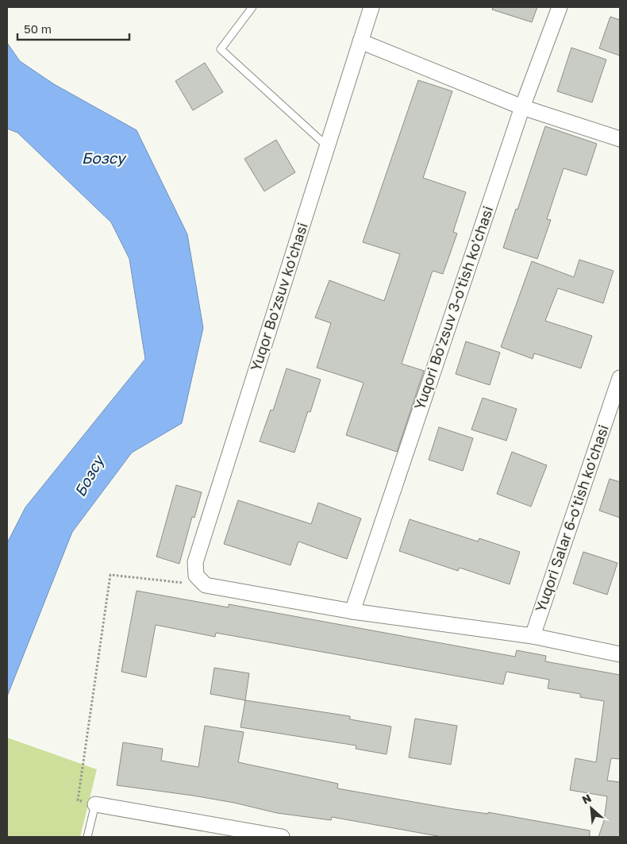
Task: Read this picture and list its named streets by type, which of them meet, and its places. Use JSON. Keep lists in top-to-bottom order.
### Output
{
  "streets": {
    "street": ["Yuqor Bo'zsuv ko'chasi", "Yuqori Bo'zsuv 3-o'tish ko'chasi", "Yuqori Salar 6-o'tish ko'chasi"]
  },
  "water": ["Бозсу"],
  "scale_bar": "50 m",
  "north": "top left"
}
